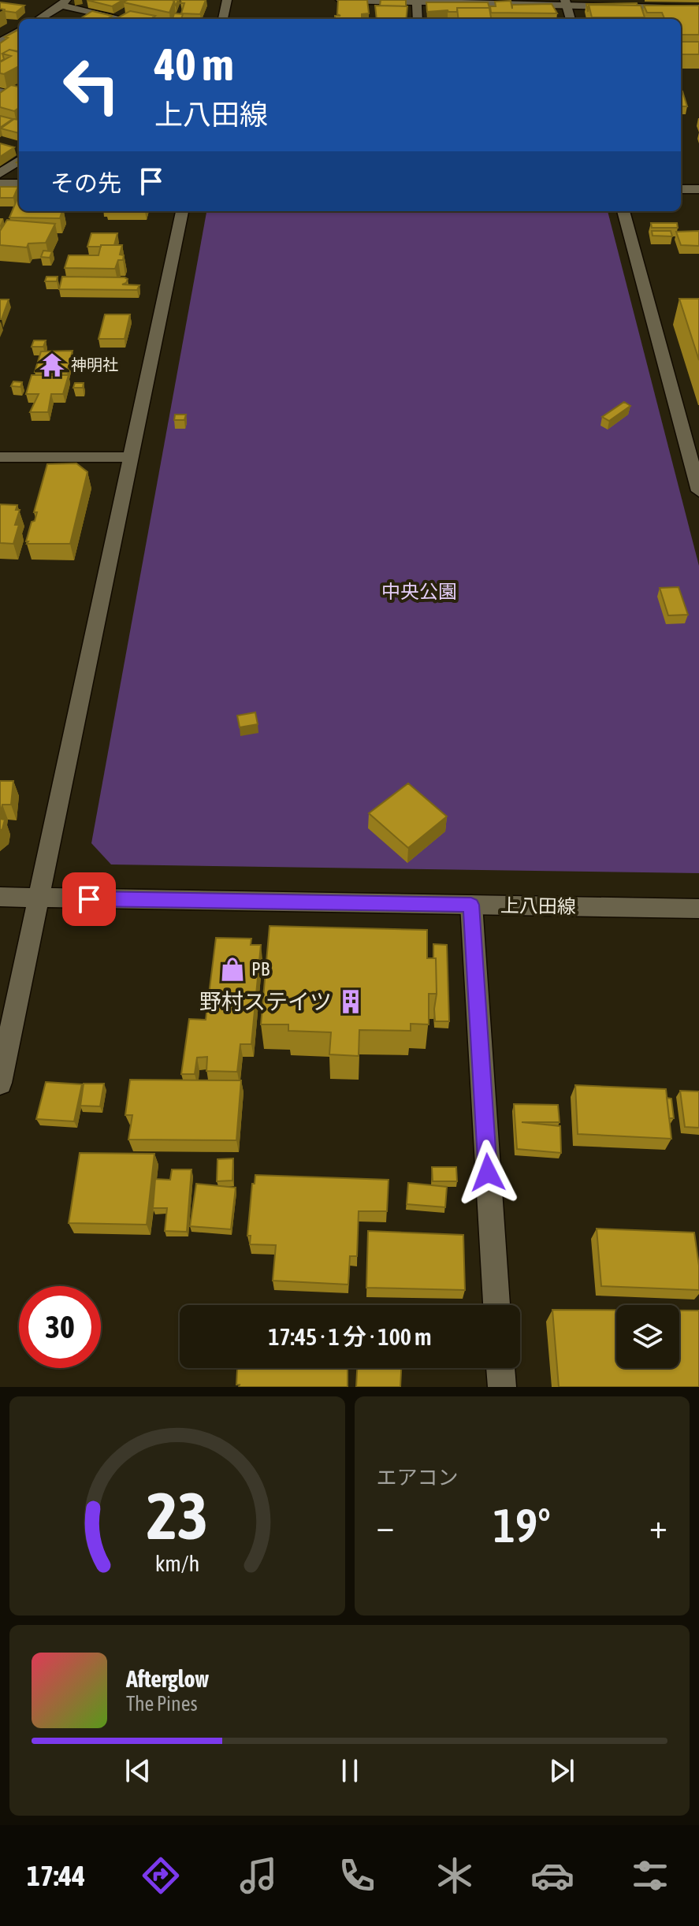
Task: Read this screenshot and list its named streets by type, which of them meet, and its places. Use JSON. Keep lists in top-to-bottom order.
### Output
{
  "streets": {
    "street": ["上八田線"]
  },
  "parks": ["中央公園"],
  "places": {
    "temple": ["神明社"],
    "shop": ["PB"],
    "building": ["野村ステイツ"]
  },
  "page": {
    "turn": ["40 m", "上八田線"],
    "then": "その先",
    "limit": "30",
    "trip": "17:45 · 1 分 · 100 m",
    "tile": "エアコン",
    "heat": ["−", "19°", "+"],
    "song": ["Afterglow", "The Pines"],
    "tabs": "17:44",
    "gauge": ["23", "km/h"]
  }
}
